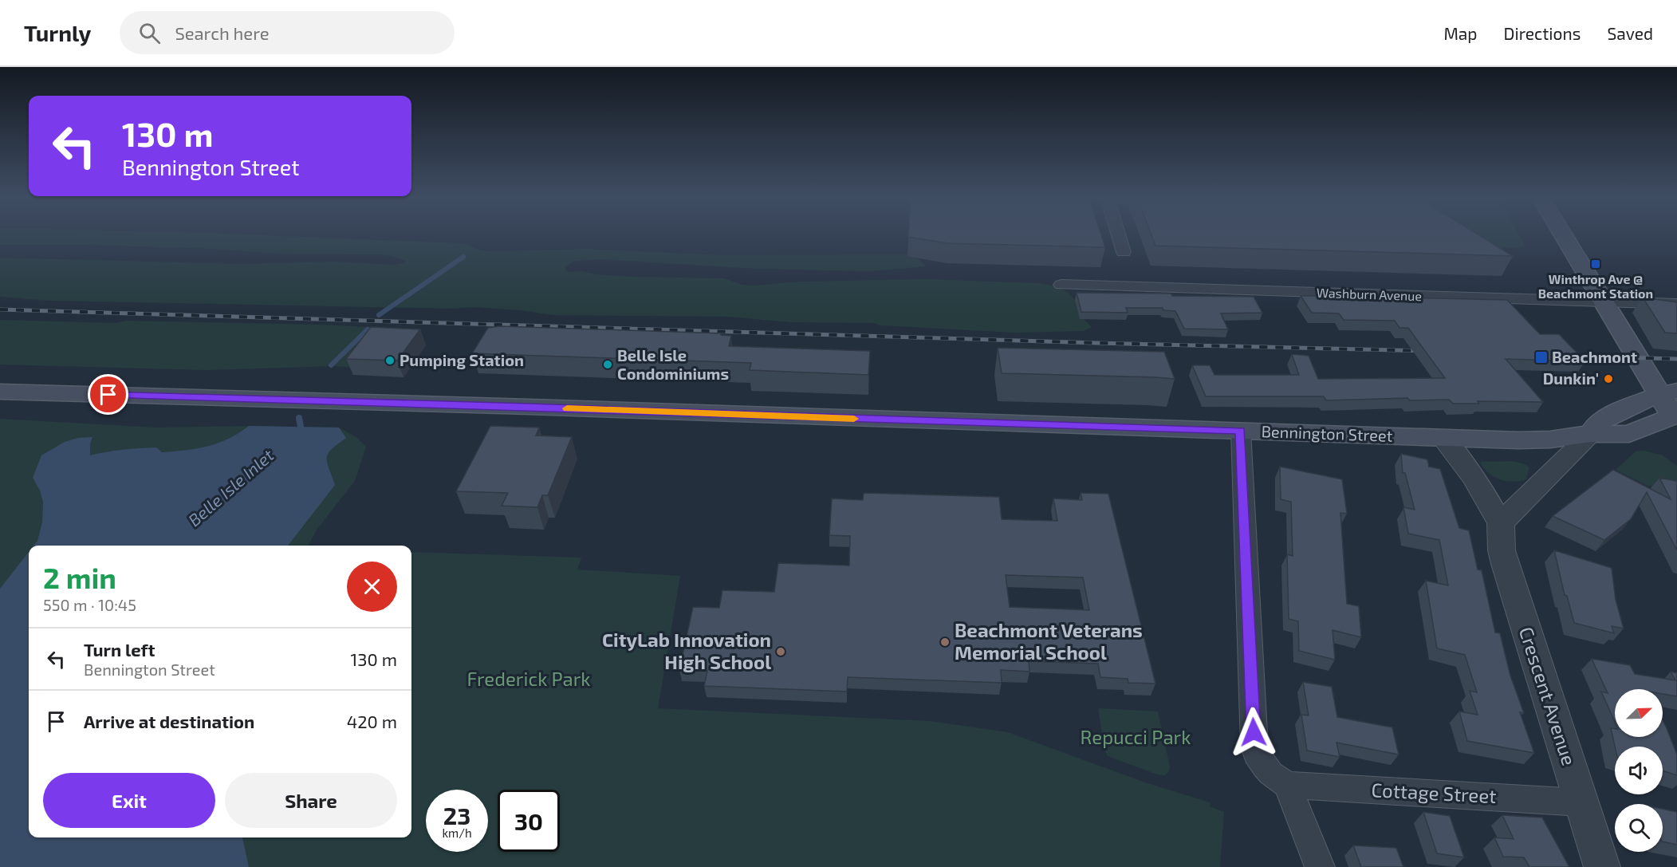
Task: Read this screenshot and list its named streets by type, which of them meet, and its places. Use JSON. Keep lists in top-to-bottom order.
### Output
{
  "streets": {
    "main road": ["Bennington Street"],
    "street": ["Washburn Avenue", "Crescent Avenue", "Cottage Street"]
  },
  "crossings": [
    ["Bennington Street", "Crescent Avenue"],
    ["Crescent Avenue", "Cottage Street"]
  ],
  "water": ["Belle Isle Inlet"],
  "parks": ["Frederick Park", "Repucci Park"],
  "places": {
    "transit": ["Winthrop Ave @ Beachmont Station", "Beachmont"],
    "other": [
      "Pumping Station",
      "Belle Isle Condominiums",
      "Dunkin'",
      "Beachmont Veterans Memorial School",
      "CityLab Innovation High School"
    ]
  },
  "north": "top right",
  "page": {
    "header": "Turnly",
    "search": "Search here",
    "nav": ["Map", "Directions", "Saved"],
    "turn": ["130 m", "Bennington Street"],
    "heading": ["2 min", "550 m · 10:45"],
    "list": [
      {
        "name": "Turn left",
        "note": "Bennington Street",
        "value": "130 m"
      },
      {
        "name": "Arrive at destination",
        "value": "420 m"
      }
    ],
    "buttons": ["Exit", "Share"],
    "speed": "23 km/h",
    "limit": "30"
  }
}
